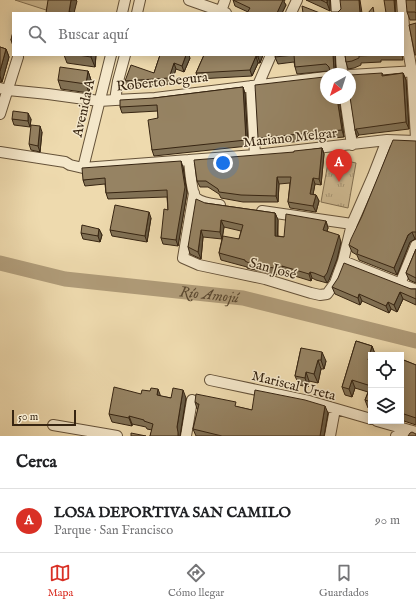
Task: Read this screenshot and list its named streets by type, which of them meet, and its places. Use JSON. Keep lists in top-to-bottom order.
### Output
{
  "streets": {
    "street": [
      "Roberto Segura",
      "Avenida A",
      "Mariano Melgar",
      "San José",
      "Mariscal Ureta"
    ]
  },
  "crossings": [
    ["Roberto Segura", "Avenida A"],
    ["Avenida A", "Mariano Melgar"]
  ],
  "water": ["Río Amojú"],
  "scale_bar": "50 m",
  "north": "bottom left",
  "page": {
    "search": "Buscar aquí",
    "pins": "A",
    "scale": "50 m",
    "heading": "Cerca",
    "list": [
      {
        "mark": "A",
        "name": "LOSA DEPORTIVA SAN CAMILO",
        "note": "Parque · San Francisco",
        "value": "90 m"
      }
    ],
    "nav": ["Mapa", "Cómo llegar", "Guardados"]
  }
}
